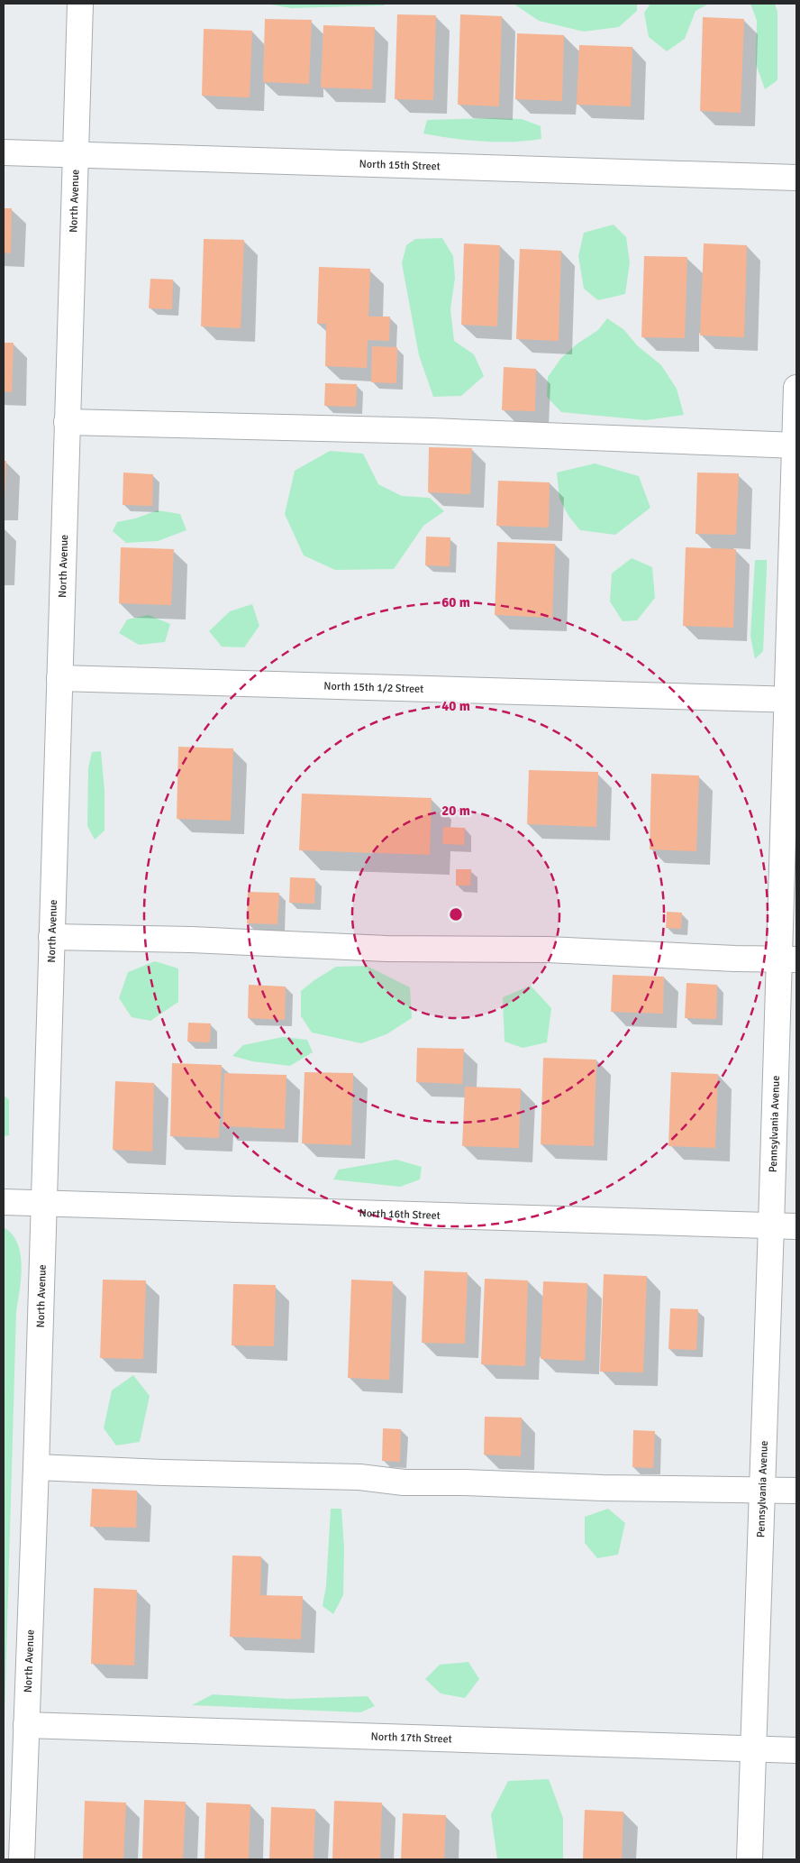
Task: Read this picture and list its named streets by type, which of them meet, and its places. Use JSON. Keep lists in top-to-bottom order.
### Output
{
  "streets": {
    "street": [
      "North 15th Street",
      "North Avenue",
      "North 15th 1/2 Street",
      "Pennsylvania Avenue",
      "North 16th Street",
      "North 17th Street"
    ]
  },
  "crossings": [
    ["North 15th Street", "North Avenue"],
    ["North Avenue", "North 15th 1/2 Street"],
    ["North Avenue", "North 16th Street"],
    ["North Avenue", "North 17th Street"],
    ["North 15th 1/2 Street", "Pennsylvania Avenue"],
    ["Pennsylvania Avenue", "North 16th Street"],
    ["Pennsylvania Avenue", "North 17th Street"]
  ],
  "rings": ["60 m", "40 m", "20 m"]
}
